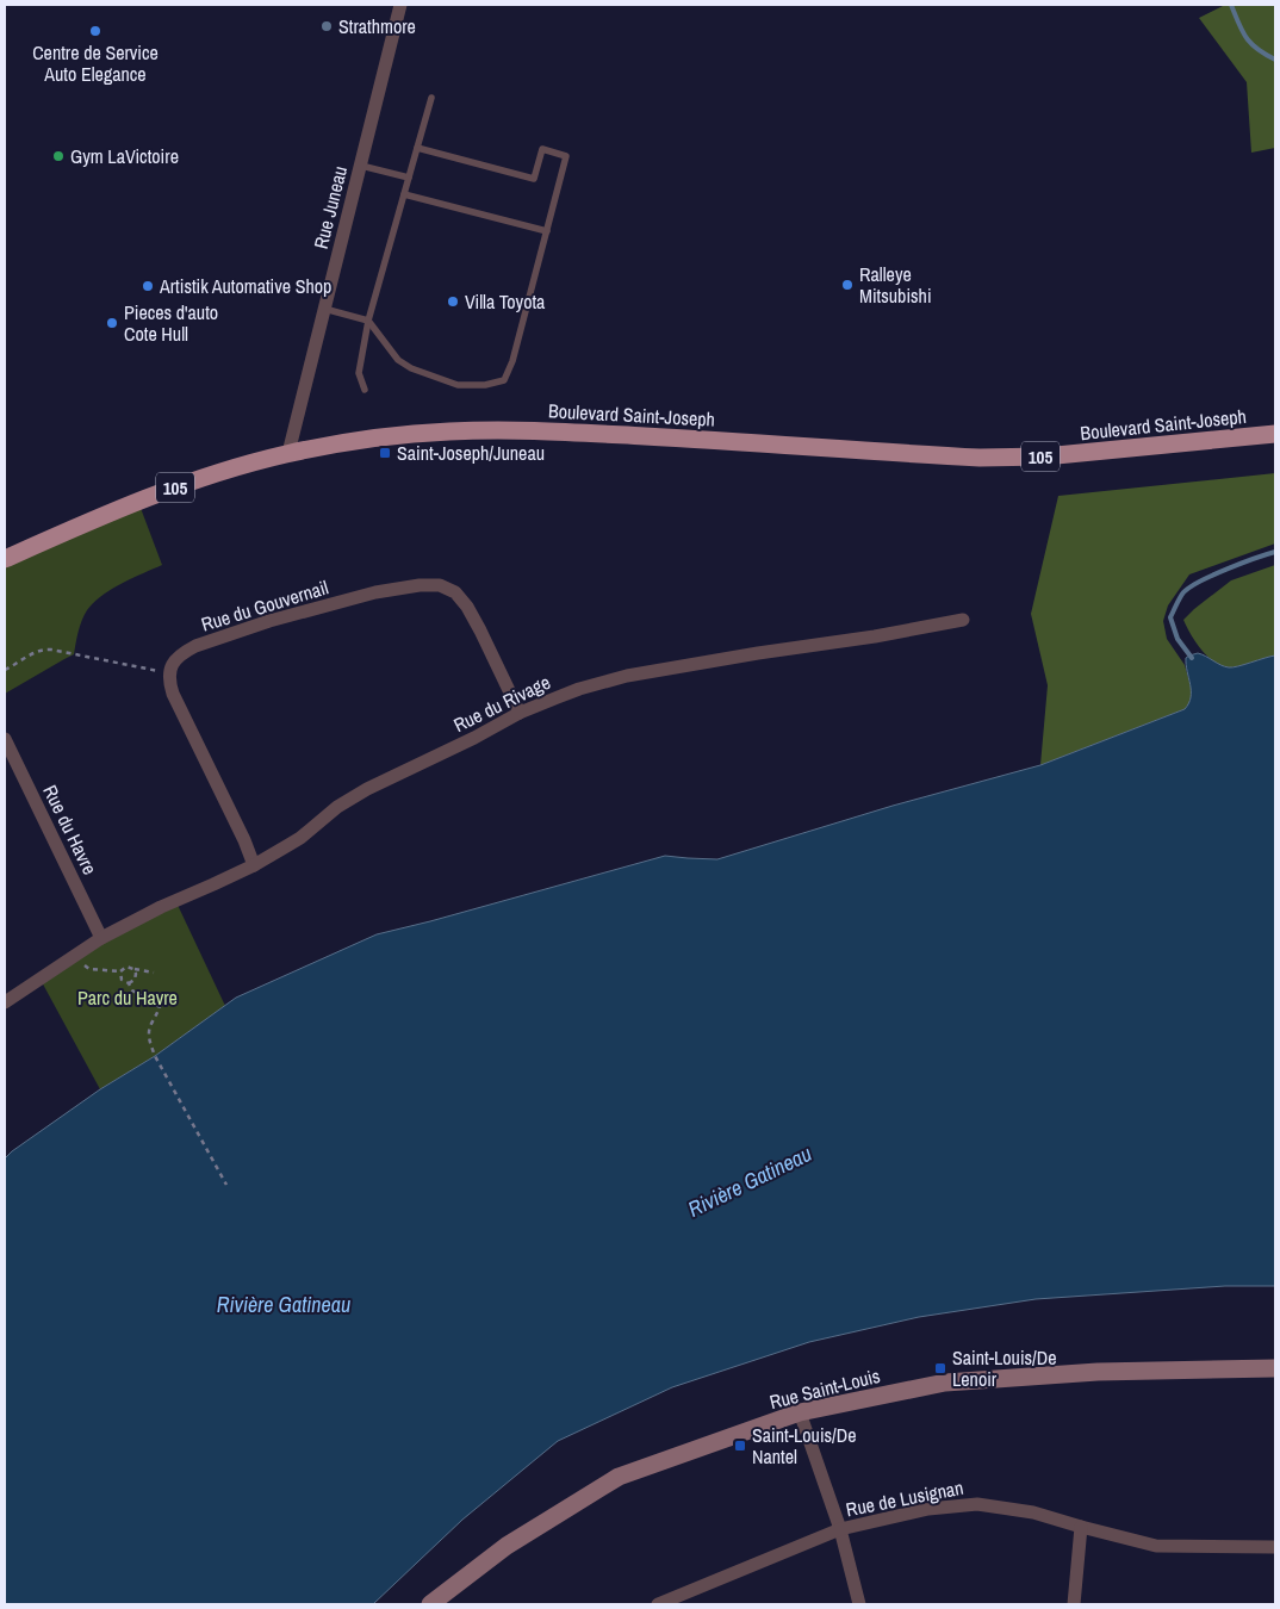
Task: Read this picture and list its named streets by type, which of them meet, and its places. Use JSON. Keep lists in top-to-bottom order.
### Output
{
  "streets": {
    "main road": ["Boulevard Saint-Joseph", "105", "Rue Saint-Louis"],
    "street": [
      "Rue Juneau",
      "Rue du Gouvernail",
      "Rue du Rivage",
      "Rue du Havre",
      "Rue de Lusignan"
    ]
  },
  "crossings": [
    ["Rue Juneau", "Boulevard Saint-Joseph"],
    ["Rue du Gouvernail", "Rue du Rivage"],
    ["Rue du Rivage", "Rue du Havre"]
  ],
  "water": ["Rivière Gatineau"],
  "parks": ["Parc du Havre"],
  "places": {
    "other": [
      "Strathmore",
      "Centre de Service Auto Elegance",
      "Gym LaVictoire",
      "Ralleye Mitsubishi",
      "Artistik Automative Shop",
      "Villa Toyota",
      "Pieces d'auto Cote Hull"
    ],
    "transit": ["Saint-Joseph/Juneau", "Saint-Louis/De Lenoir", "Saint-Louis/De Nantel"]
  }
}
